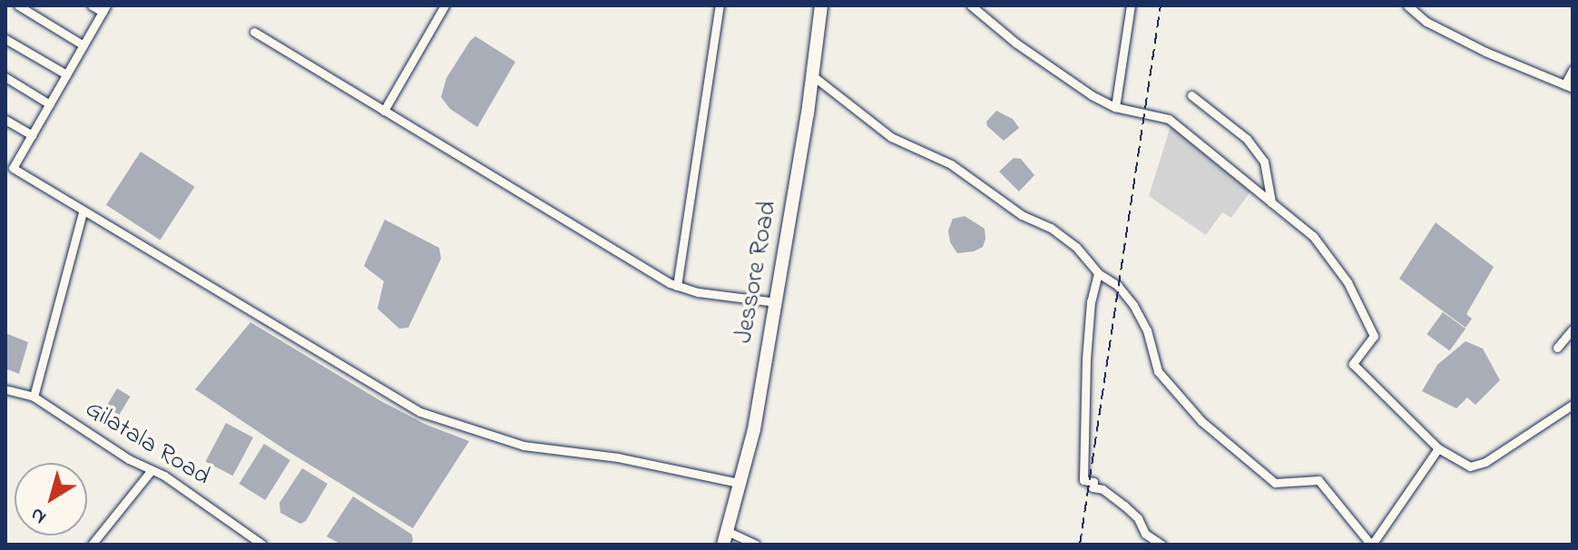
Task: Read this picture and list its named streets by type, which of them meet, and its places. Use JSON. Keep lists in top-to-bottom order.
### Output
{
  "streets": {
    "highway": ["Jessore Road"],
    "street": ["Gilatala Road"]
  },
  "north": "bottom left"
}
